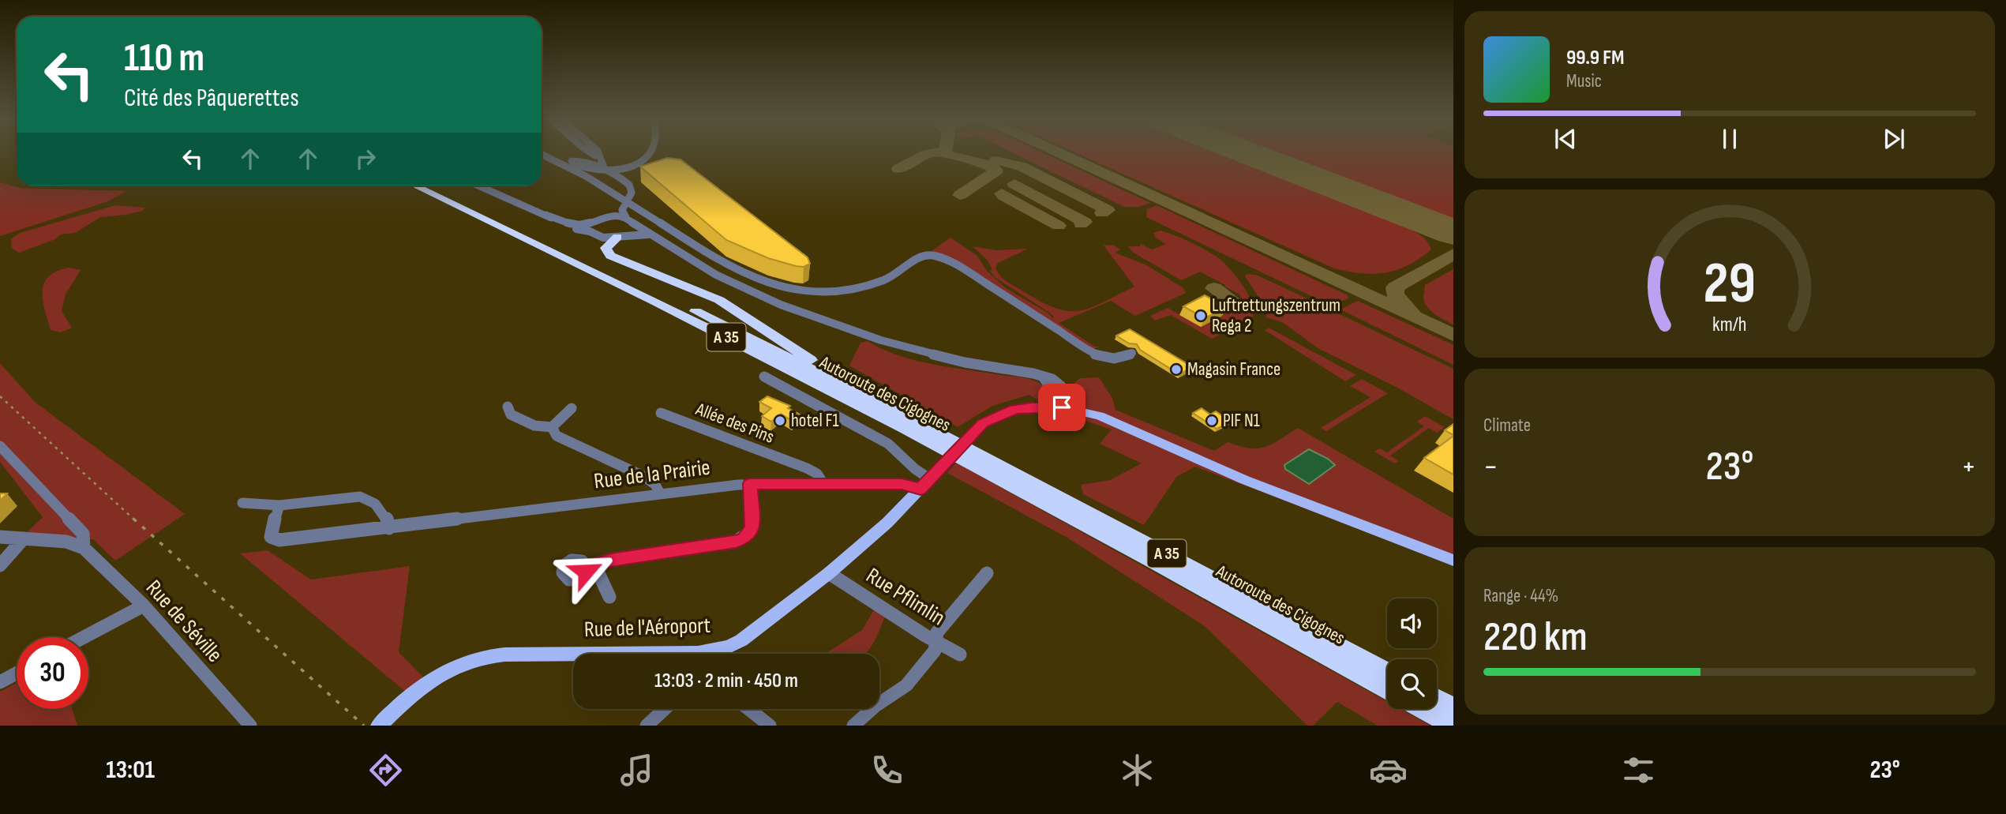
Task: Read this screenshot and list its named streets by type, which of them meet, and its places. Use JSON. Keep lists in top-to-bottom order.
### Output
{
  "streets": {
    "highway": ["A 35", "Autoroute des Cigognes"],
    "main road": ["Rue de l'Aéroport"],
    "street": [
      "Allée des Pins",
      "Rue de la Prairie",
      "Rue Pflimlin",
      "Rue de Séville"
    ]
  },
  "crossings": [
    ["Allée des Pins", "Rue de la Prairie"],
    ["Rue de la Prairie", "Rue de l'Aéroport"],
    ["Rue Pflimlin", "Rue de l'Aéroport"]
  ],
  "places": [
    "Luftrettungszentrum Rega 2",
    "Magasin France",
    "hotel F1",
    "PIF N1"
  ],
  "page": {
    "turn": ["110 m", "Cité des Pâquerettes"],
    "song": ["99.9 FM", "Music"],
    "tile": [
      "Climate",
      ["Range · 44%", "220 km"]
    ],
    "heat": ["−", "23°", "+"],
    "limit": "30",
    "trip": "13:03 · 2 min · 450 m",
    "tabs": ["13:01", "23°"],
    "gauge": ["29", "km/h"]
  }
}
